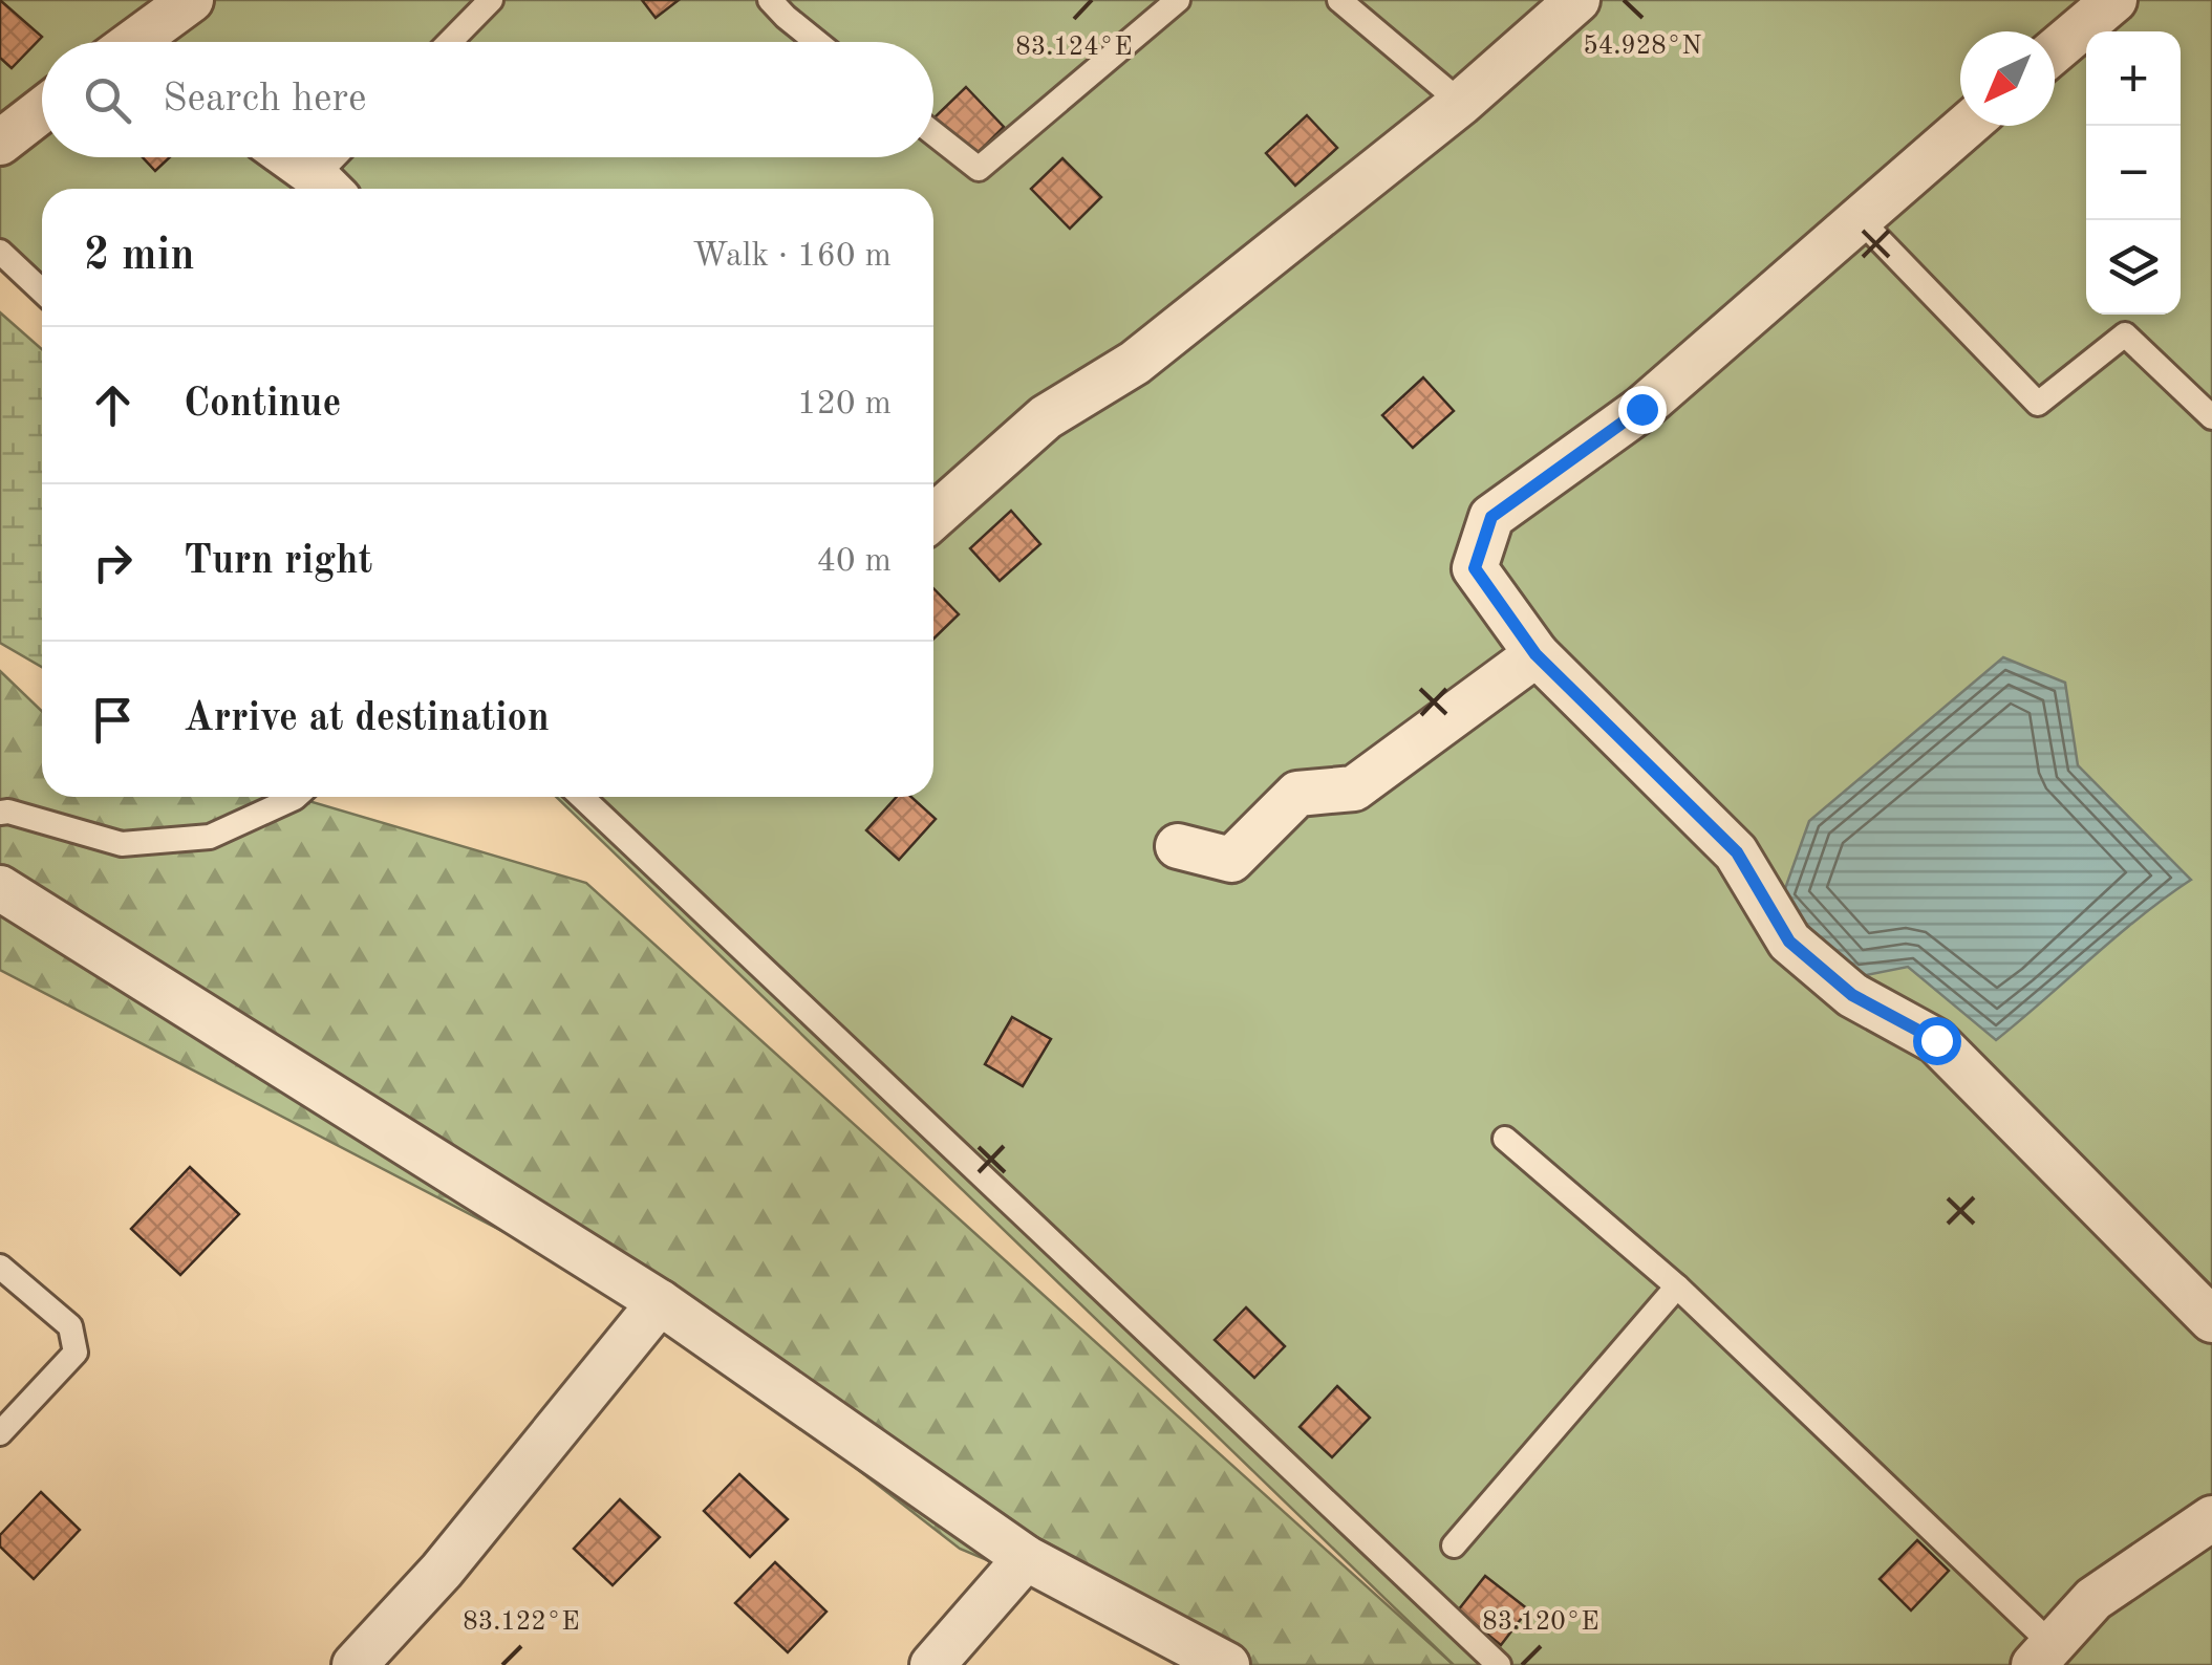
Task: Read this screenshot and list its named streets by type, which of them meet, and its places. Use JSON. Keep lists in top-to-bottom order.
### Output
{
  "north": "bottom left",
  "page": {
    "map_buttons": ["+", "−"],
    "search": "Search here",
    "heading": ["2 min", "Walk · 160 m"],
    "list": [
      ["Continue", "120 m"],
      ["Turn right", "40 m"],
      "Arrive at destination"
    ]
  },
  "coordinates": [
    "54.928°N",
    "83.124°E",
    "83.122°E",
    "83.120°E"
  ]
}
